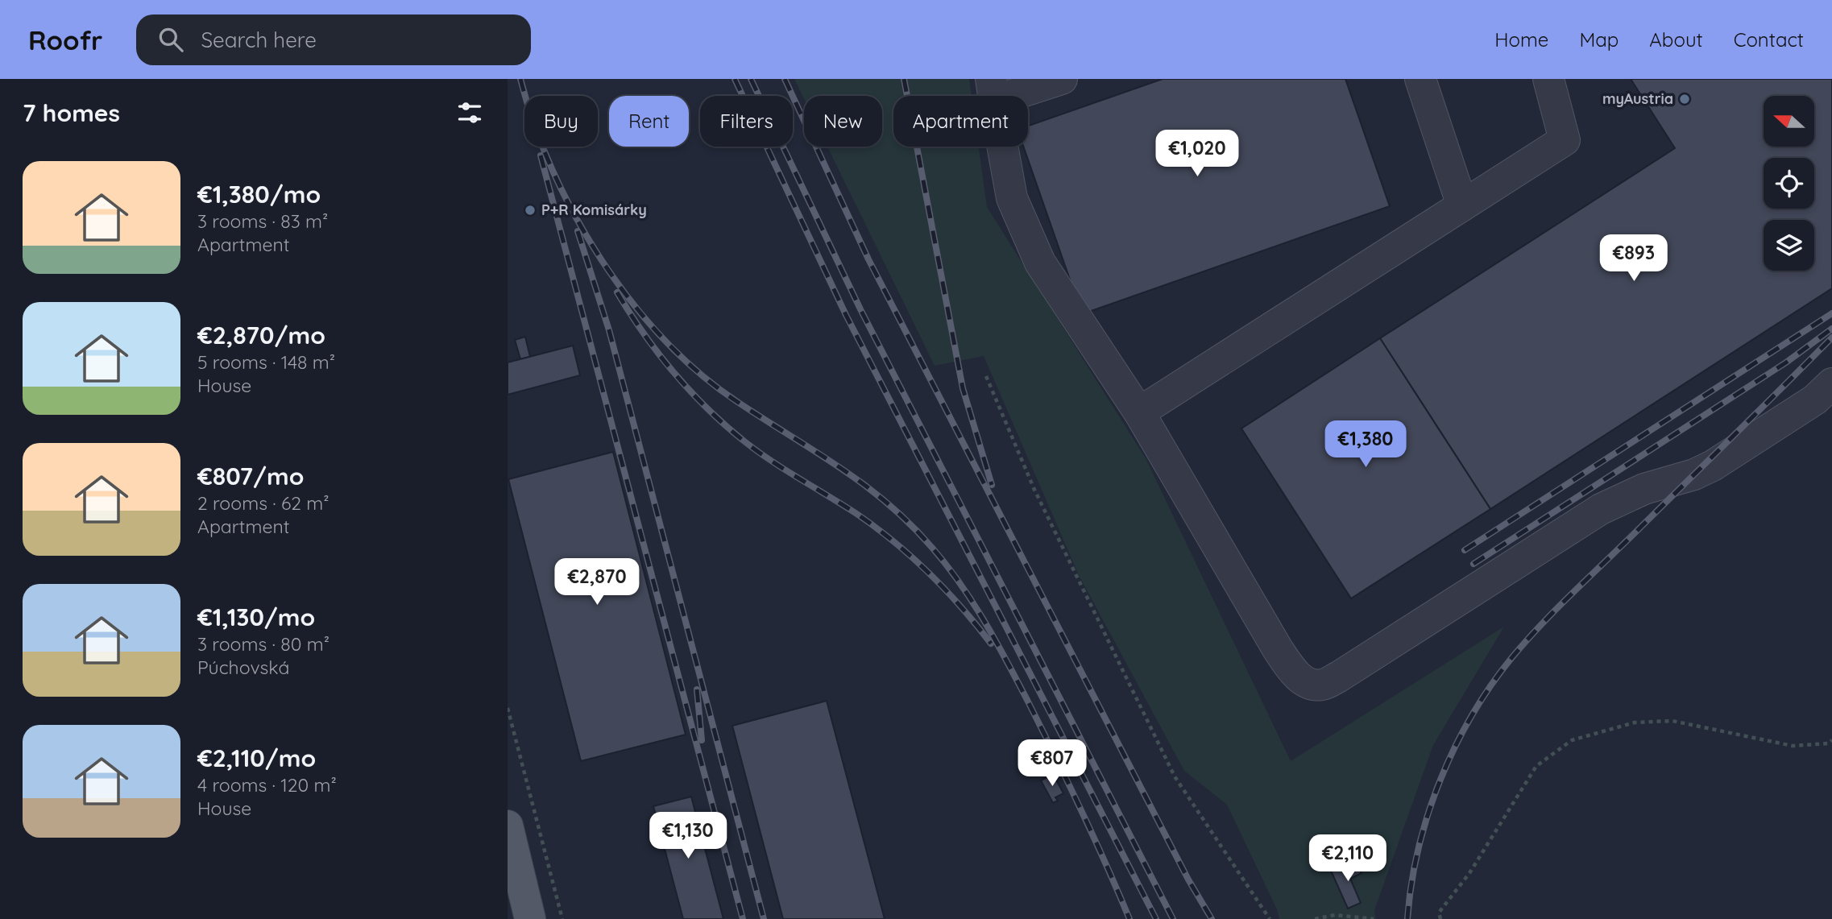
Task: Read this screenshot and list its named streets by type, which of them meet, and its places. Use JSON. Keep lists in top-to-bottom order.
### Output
{
  "places": ["myAustria", "P+R Komisárky"],
  "north": "left",
  "page": {
    "header": "Roofr",
    "search": "Search here",
    "nav": [
      "Home",
      "Map",
      "About",
      "Contact"
    ],
    "heading": "7 homes",
    "chip": [
      "Buy",
      "Rent",
      "Filters",
      "New",
      "Apartment"
    ],
    "price": [
      "€1,020",
      "€893",
      "€1,380",
      "€2,870",
      "€807",
      "€1,130",
      "€2,110"
    ],
    "list": [
      {
        "name": "€1,380/mo",
        "note": "3 rooms · 83 m² · Apartment"
      },
      {
        "name": "€2,870/mo",
        "note": "5 rooms · 148 m² · House"
      },
      {
        "name": "€807/mo",
        "note": "2 rooms · 62 m² · Apartment"
      },
      {
        "name": "€1,130/mo",
        "note": "3 rooms · 80 m² · Púchovská"
      },
      {
        "name": "€2,110/mo",
        "note": "4 rooms · 120 m² · House"
      }
    ]
  }
}
